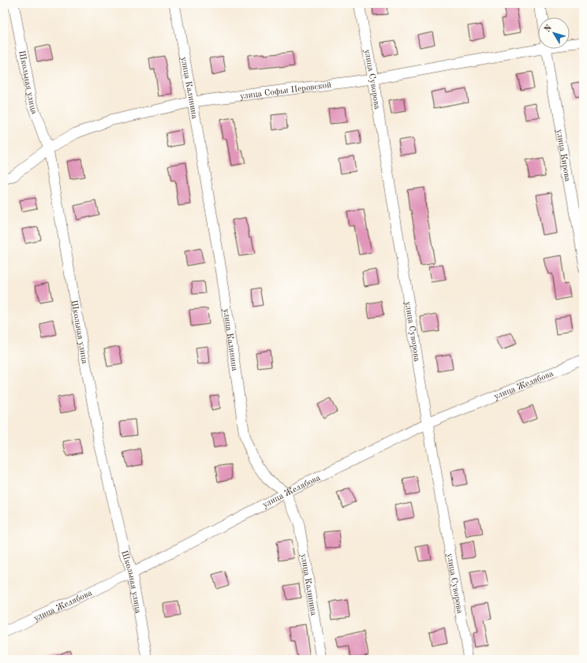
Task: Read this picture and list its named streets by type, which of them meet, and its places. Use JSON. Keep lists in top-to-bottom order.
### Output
{
  "streets": {
    "street": [
      "улица Суворова",
      "Школьная улица",
      "улица Калинина",
      "улица Софьи Перовской",
      "улица Кирова",
      "улица Желябова"
    ]
  },
  "crossings": [
    ["улица Суворова", "улица Софьи Перовской"],
    ["улица Суворова", "улица Желябова"],
    ["Школьная улица", "улица Софьи Перовской"],
    ["Школьная улица", "улица Желябова"],
    ["улица Калинина", "улица Софьи Перовской"],
    ["улица Калинина", "улица Желябова"]
  ],
  "north": "top left"
}
